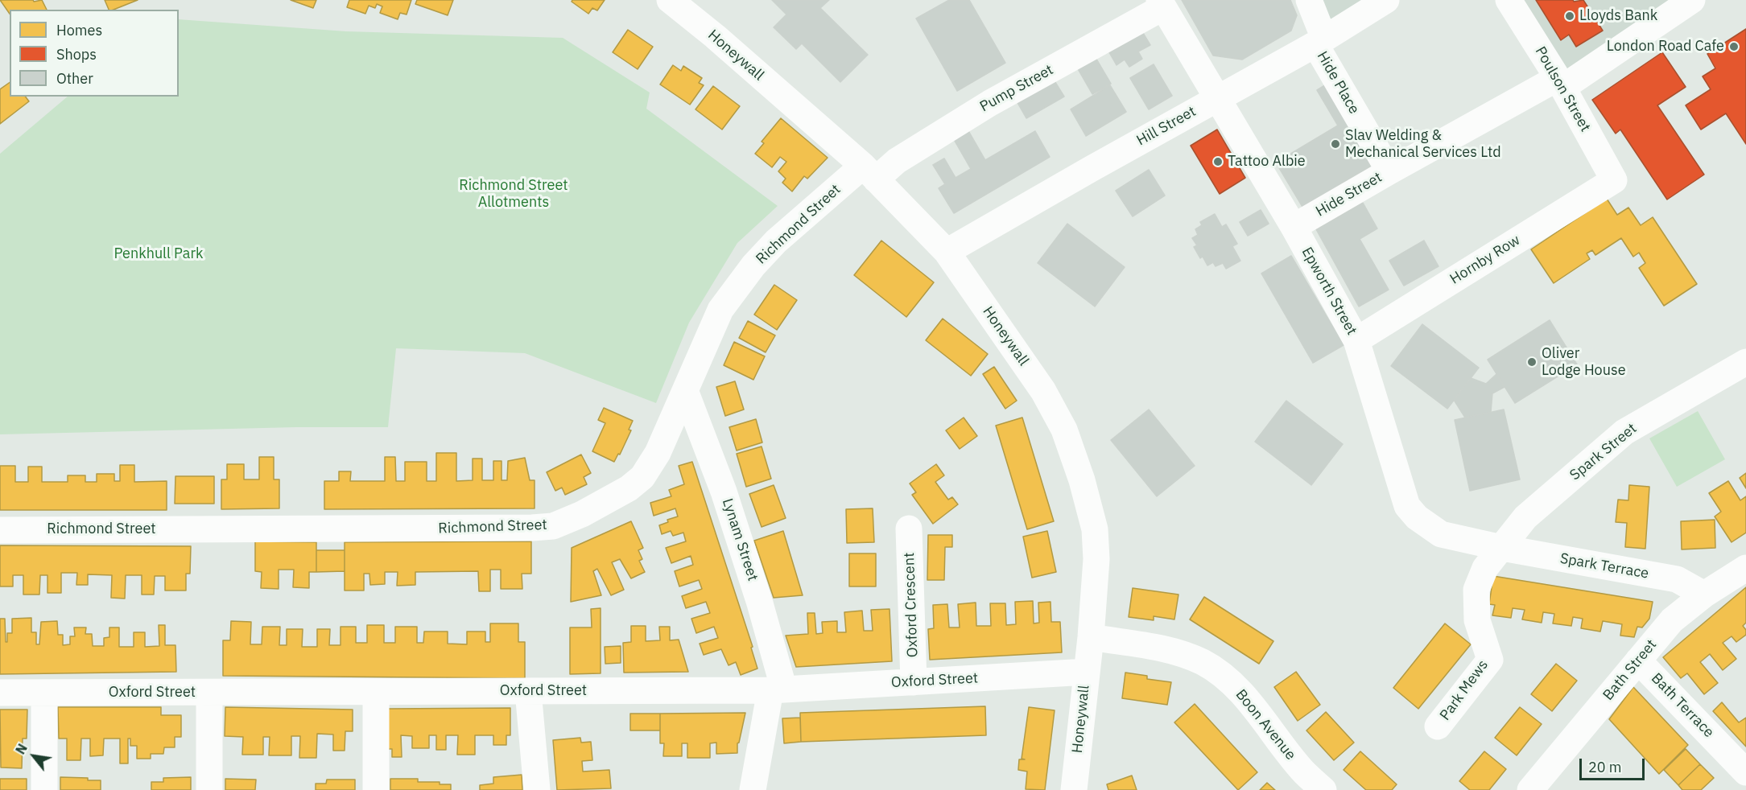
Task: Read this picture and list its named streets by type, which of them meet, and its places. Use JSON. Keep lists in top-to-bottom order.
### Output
{
  "streets": {
    "street": [
      "Honeywall",
      "Hide Place",
      "Pump Street",
      "Poulson Street",
      "Hill Street",
      "Hide Street",
      "Richmond Street",
      "Hornby Row",
      "Epworth Street",
      "Spark Street",
      "Lynam Street",
      "Spark Terrace",
      "Oxford Crescent",
      "Bath Street",
      "Oxford Street",
      "Park Mews",
      "Bath Terrace",
      "Boon Avenue"
    ]
  },
  "crossings": [
    ["Honeywall", "Pump Street"],
    ["Honeywall", "Hill Street"],
    ["Honeywall", "Richmond Street"],
    ["Honeywall", "Oxford Street"],
    ["Honeywall", "Boon Avenue"],
    ["Hide Place", "Hill Street"],
    ["Hide Place", "Hide Street"],
    ["Pump Street", "Richmond Street"],
    ["Pump Street", "Epworth Street"],
    ["Poulson Street", "Hide Street"],
    ["Poulson Street", "Hornby Row"],
    ["Hill Street", "Epworth Street"],
    ["Hide Street", "Epworth Street"],
    ["Richmond Street", "Lynam Street"],
    ["Hornby Row", "Epworth Street"],
    ["Epworth Street", "Spark Street"],
    ["Epworth Street", "Spark Terrace"],
    ["Epworth Street", "Park Mews"],
    ["Spark Street", "Spark Terrace"],
    ["Spark Street", "Park Mews"],
    ["Lynam Street", "Oxford Street"],
    ["Spark Terrace", "Bath Street"],
    ["Spark Terrace", "Park Mews"],
    ["Oxford Crescent", "Oxford Street"],
    ["Bath Street", "Bath Terrace"]
  ],
  "parks": ["Richmond Street Allotments", "Penkhull Park"],
  "places": [
    "Lloyds Bank",
    "London Road Cafe",
    "Slav Welding & Mechanical Services Ltd",
    "Tattoo Albie",
    "Oliver Lodge House"
  ],
  "legend": ["Homes", "Shops", "Other"],
  "scale_bar": "20 m",
  "north": "top left"
}
